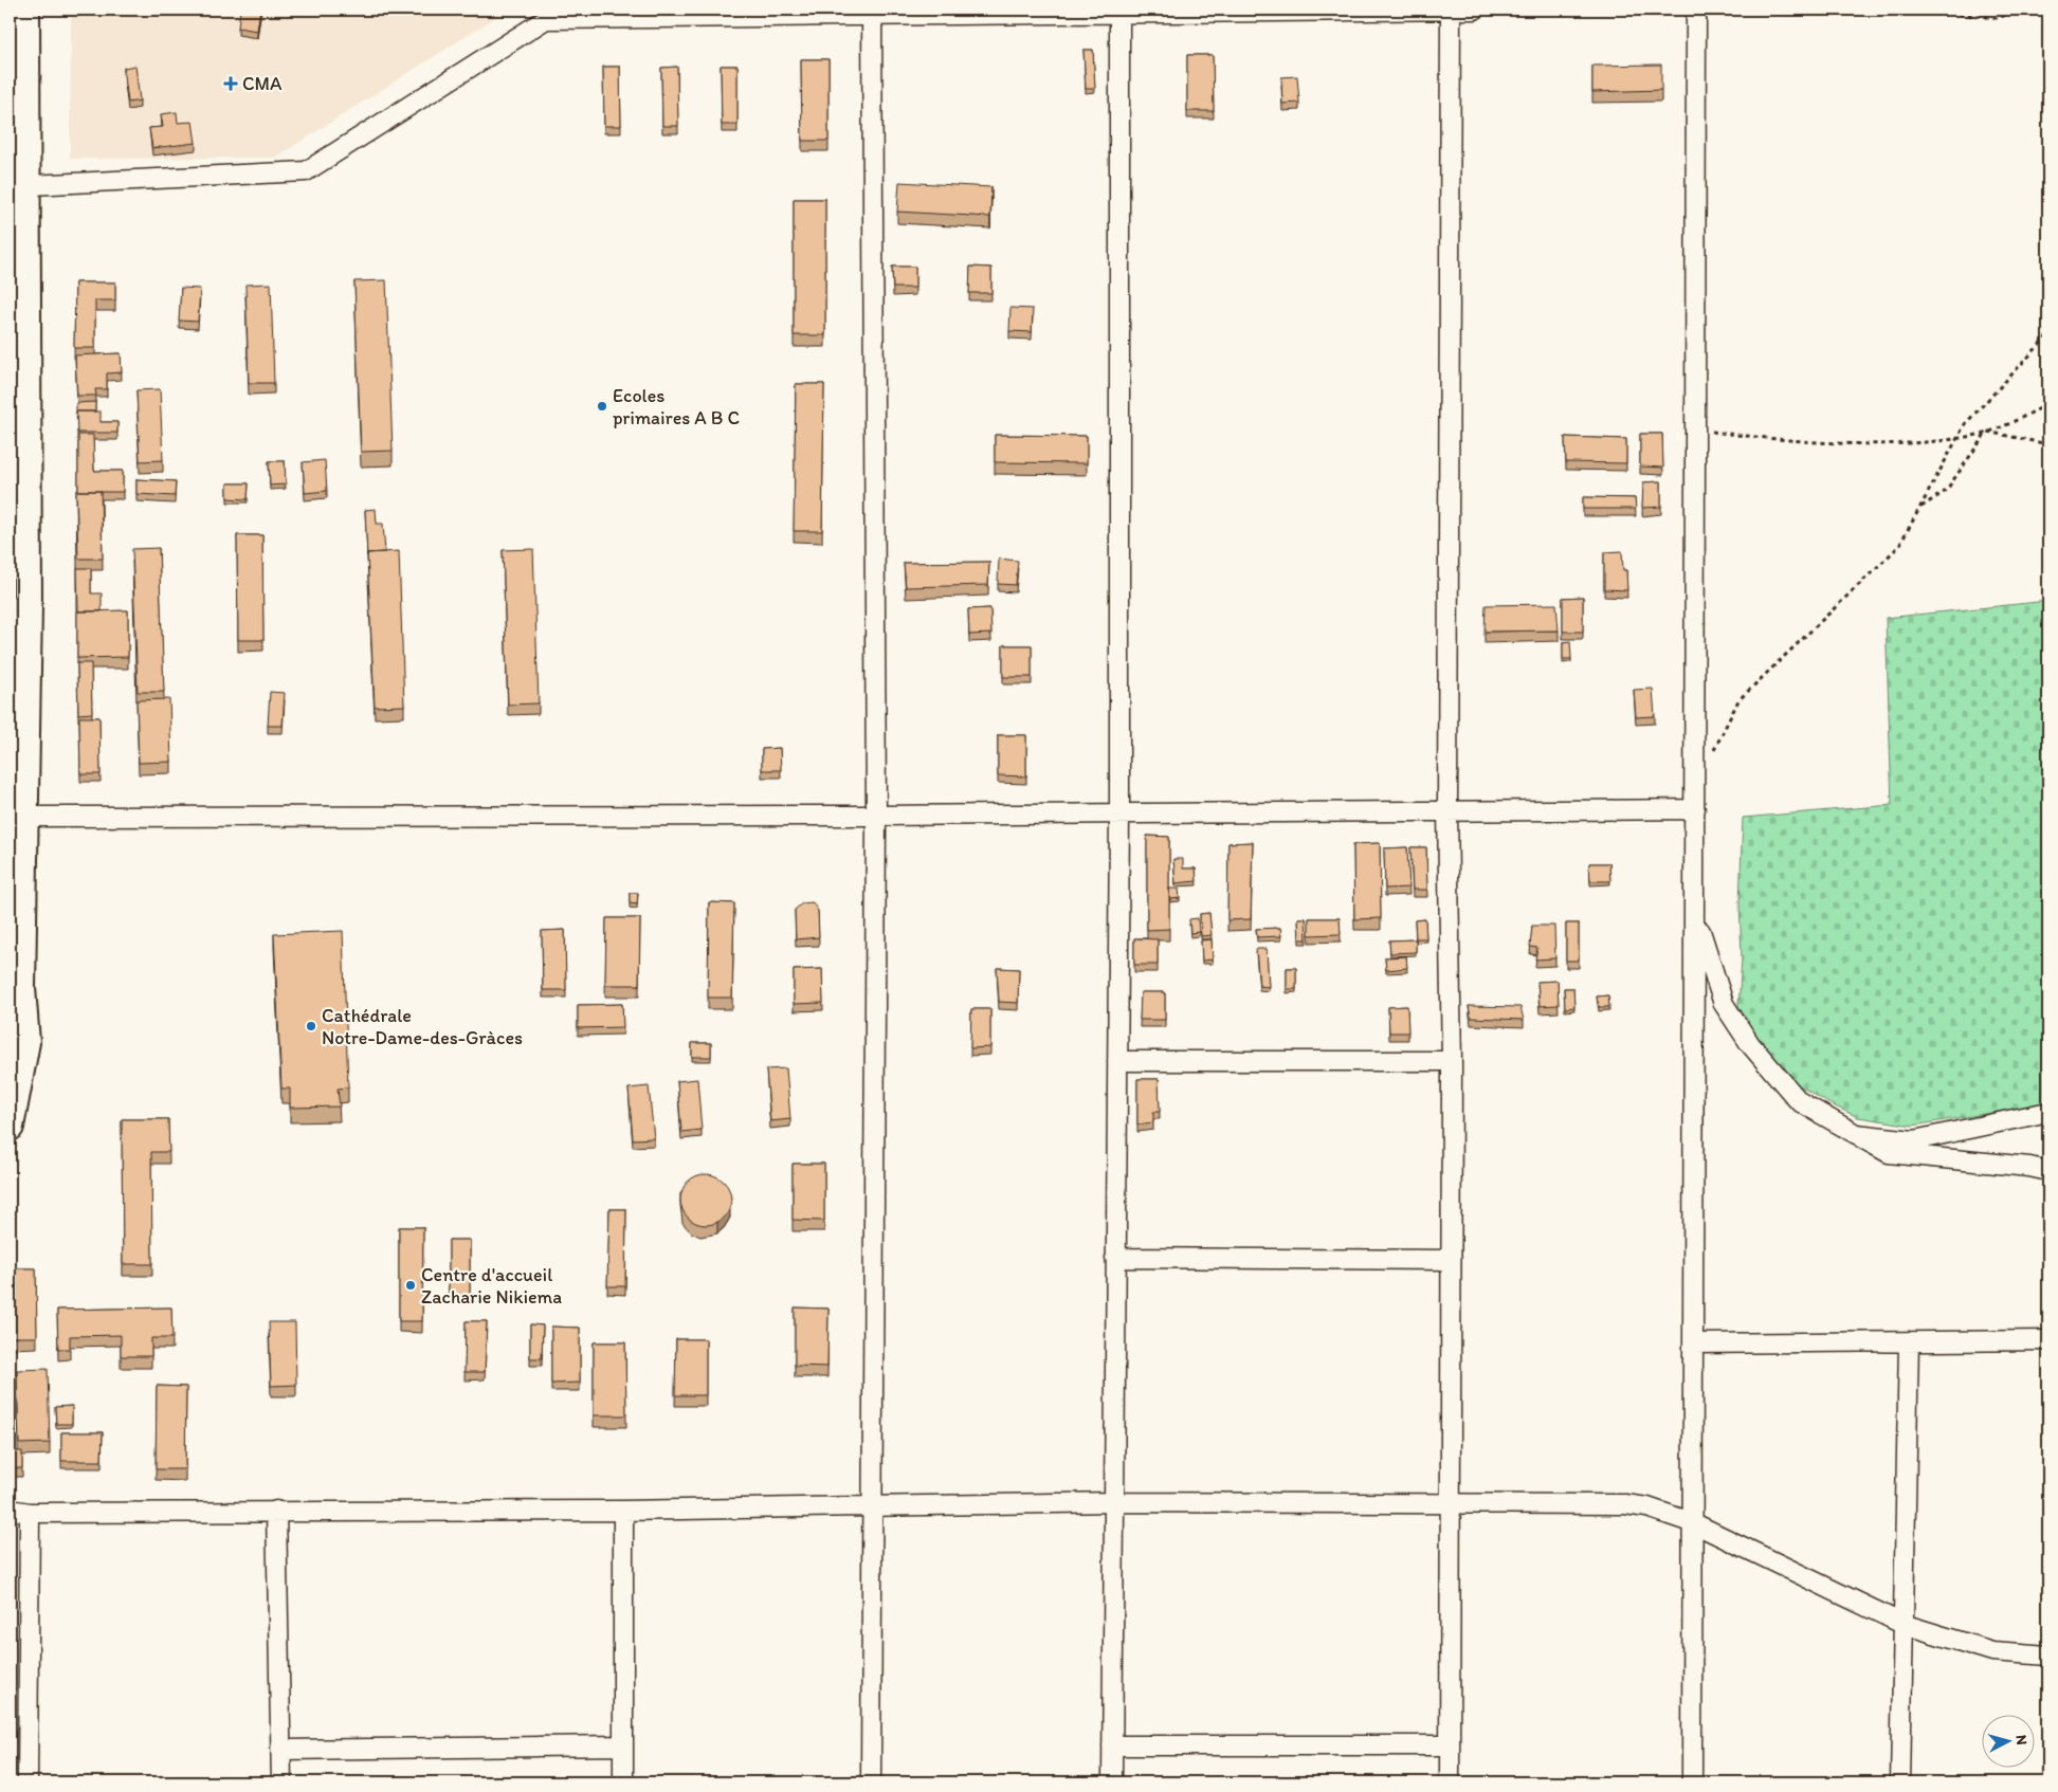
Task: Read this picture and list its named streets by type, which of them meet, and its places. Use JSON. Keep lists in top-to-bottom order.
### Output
{
  "places": {
    "health": ["CMA"],
    "other": ["Ecoles primaires A B C", "Cathédrale Notre-Dame-des-Gràces", "Centre d'accueil Zacharie Nikiema"]
  },
  "north": "right"
}
